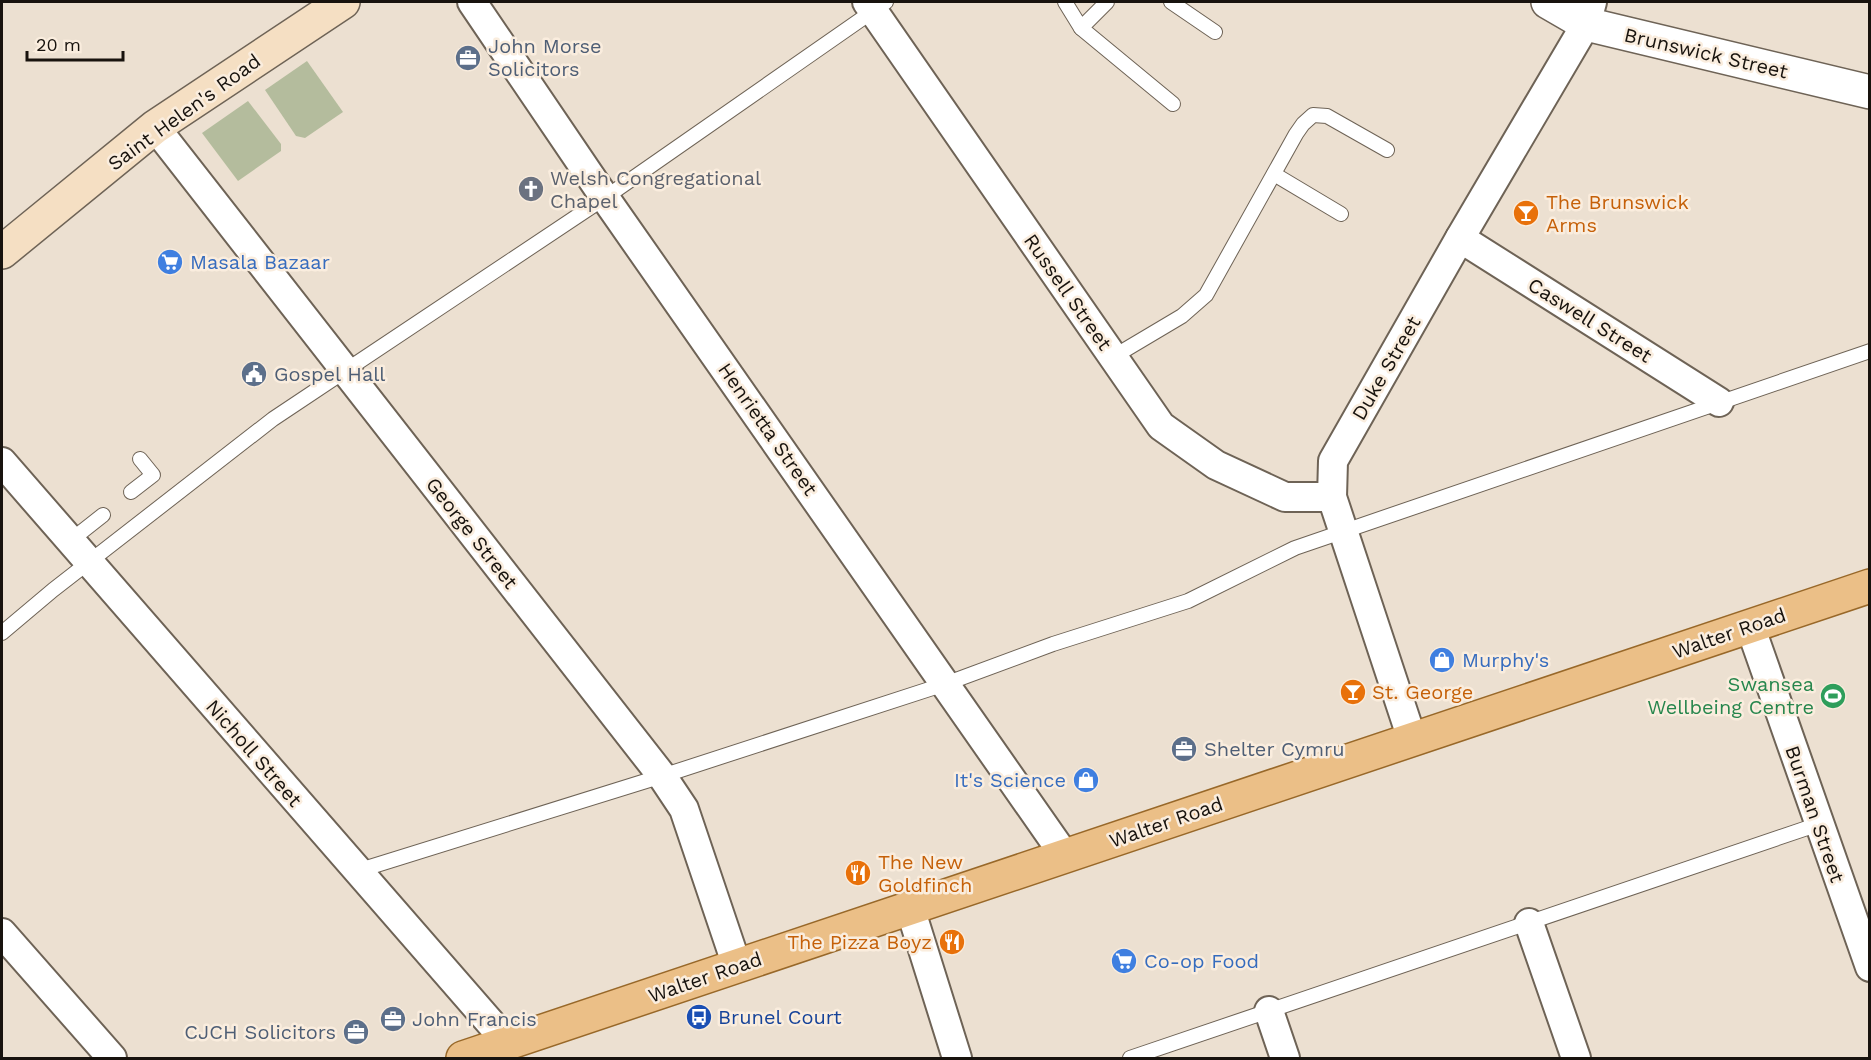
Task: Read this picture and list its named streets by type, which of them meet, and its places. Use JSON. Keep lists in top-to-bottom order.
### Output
{
  "streets": {
    "main road": ["Saint Helen's Road", "Walter Road"],
    "street": [
      "Brunswick Street",
      "Russell Street",
      "Caswell Street",
      "Duke Street",
      "Henrietta Street",
      "George Street",
      "Nicholl Street",
      "Burman Street"
    ]
  },
  "crossings": [
    ["Brunswick Street", "Duke Street"],
    ["Saint Helen's Road", "George Street"],
    ["Russell Street", "Duke Street"],
    ["Caswell Street", "Duke Street"],
    ["Duke Street", "Walter Road"],
    ["Henrietta Street", "Walter Road"],
    ["George Street", "Walter Road"],
    ["Walter Road", "Nicholl Street"],
    ["Walter Road", "Burman Street"]
  ],
  "places": {
    "office": [
      "John Morse Solicitors",
      "Shelter Cymru",
      "John Francis",
      "CJCH Solicitors"
    ],
    "church": ["Welsh Congregational Chapel"],
    "bar": ["The Brunswick Arms", "St. George"],
    "supermarket": ["Masala Bazaar", "Co-op Food"],
    "public building": ["Gospel Hall"],
    "shop": ["Murphy's", "It's Science"],
    "sports": ["Swansea Wellbeing Centre"],
    "restaurant": ["The New Goldfinch", "The Pizza Boyz"],
    "bus stop": ["Brunel Court"]
  },
  "scale_bar": "20 m"
}
